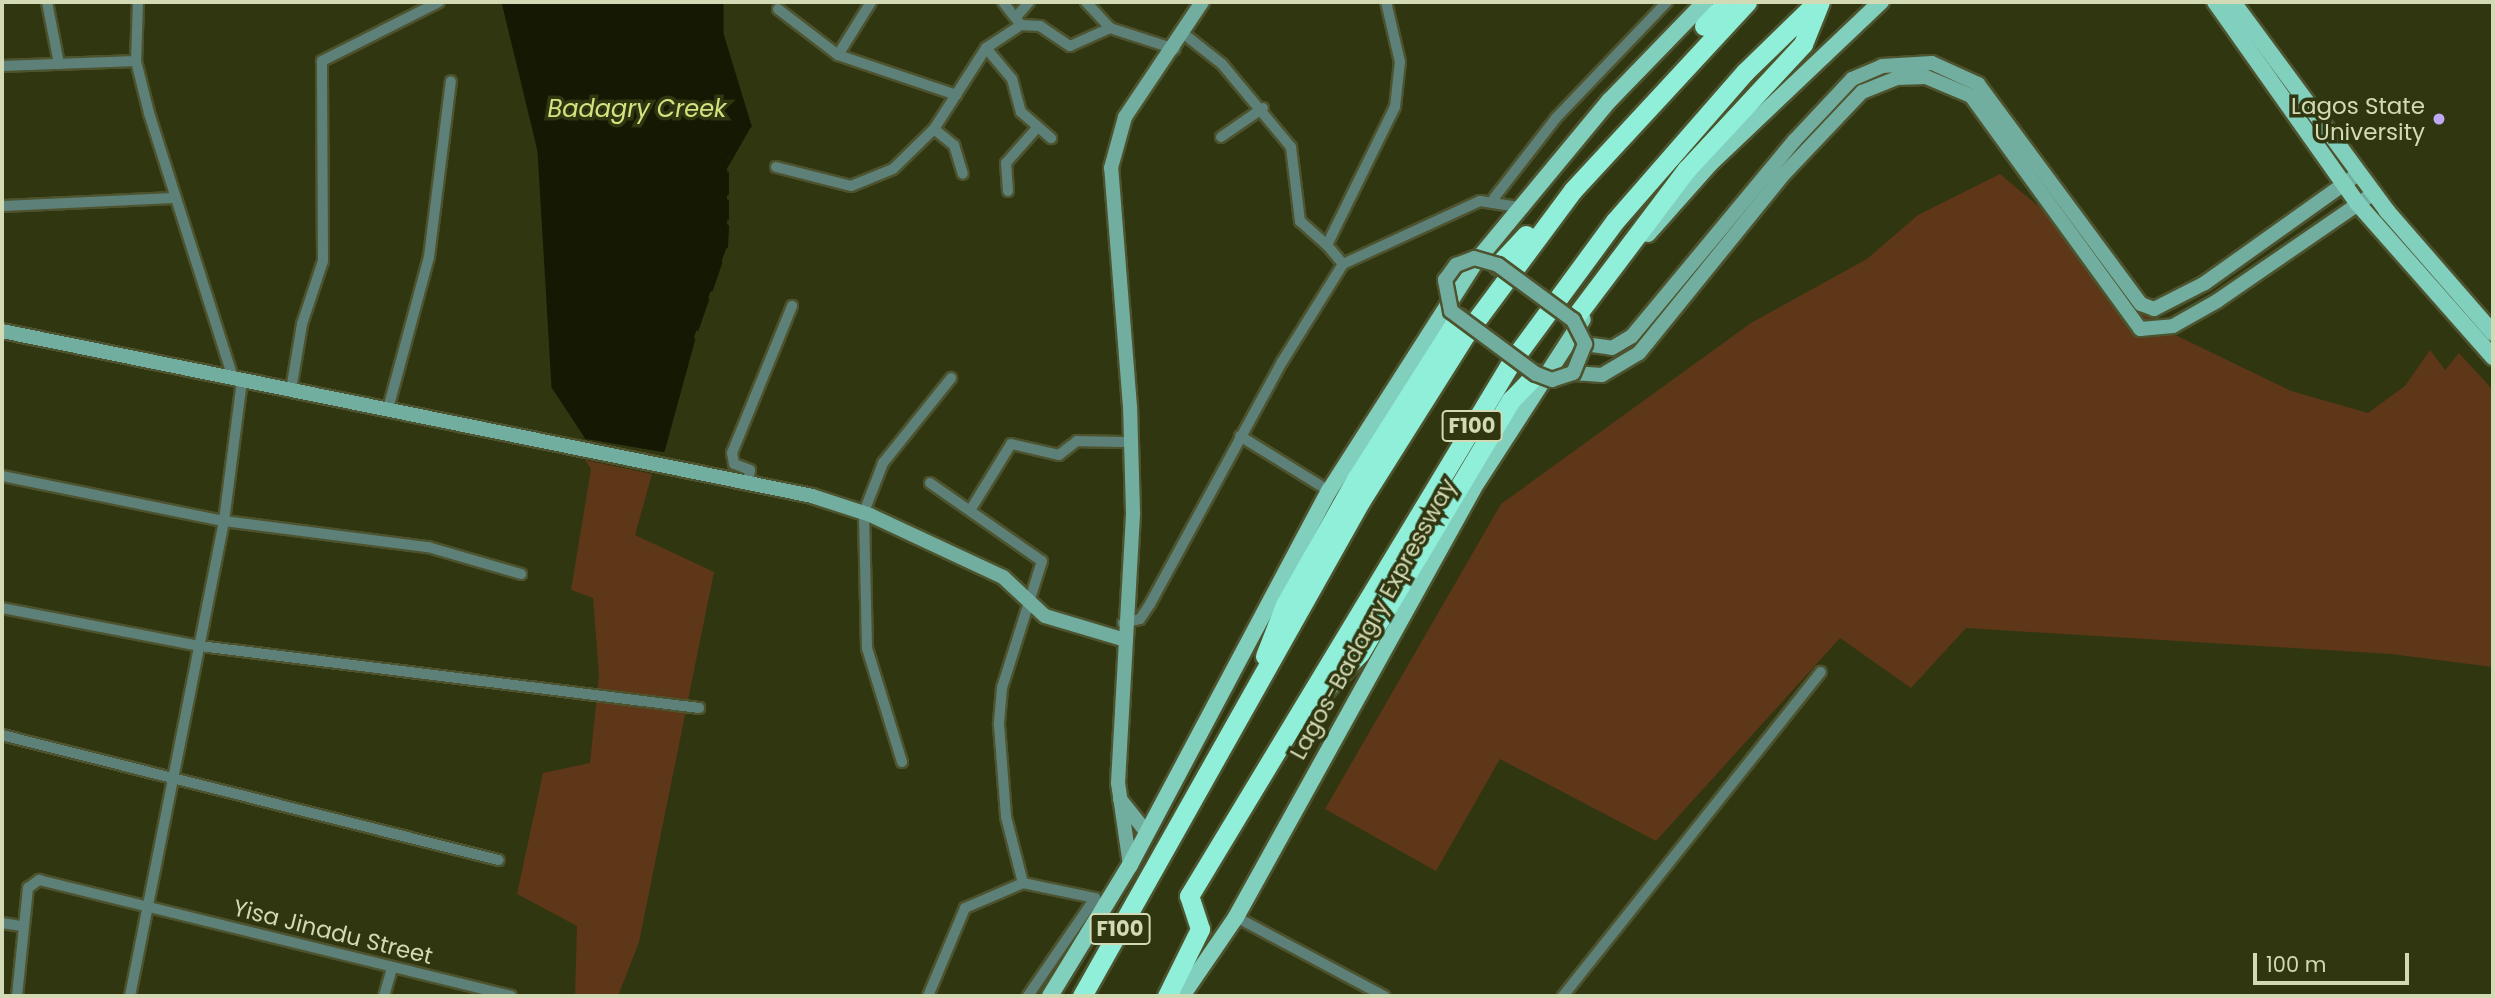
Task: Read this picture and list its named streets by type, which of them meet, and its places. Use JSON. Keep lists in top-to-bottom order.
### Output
{
  "streets": {
    "highway": ["F100", "Lagos-Badagry Expressway"],
    "street": ["Yisa Jinadu Street"]
  },
  "water": ["Badagry Creek"],
  "places": ["Lagos State University"],
  "scale_bar": "100 m"
}
